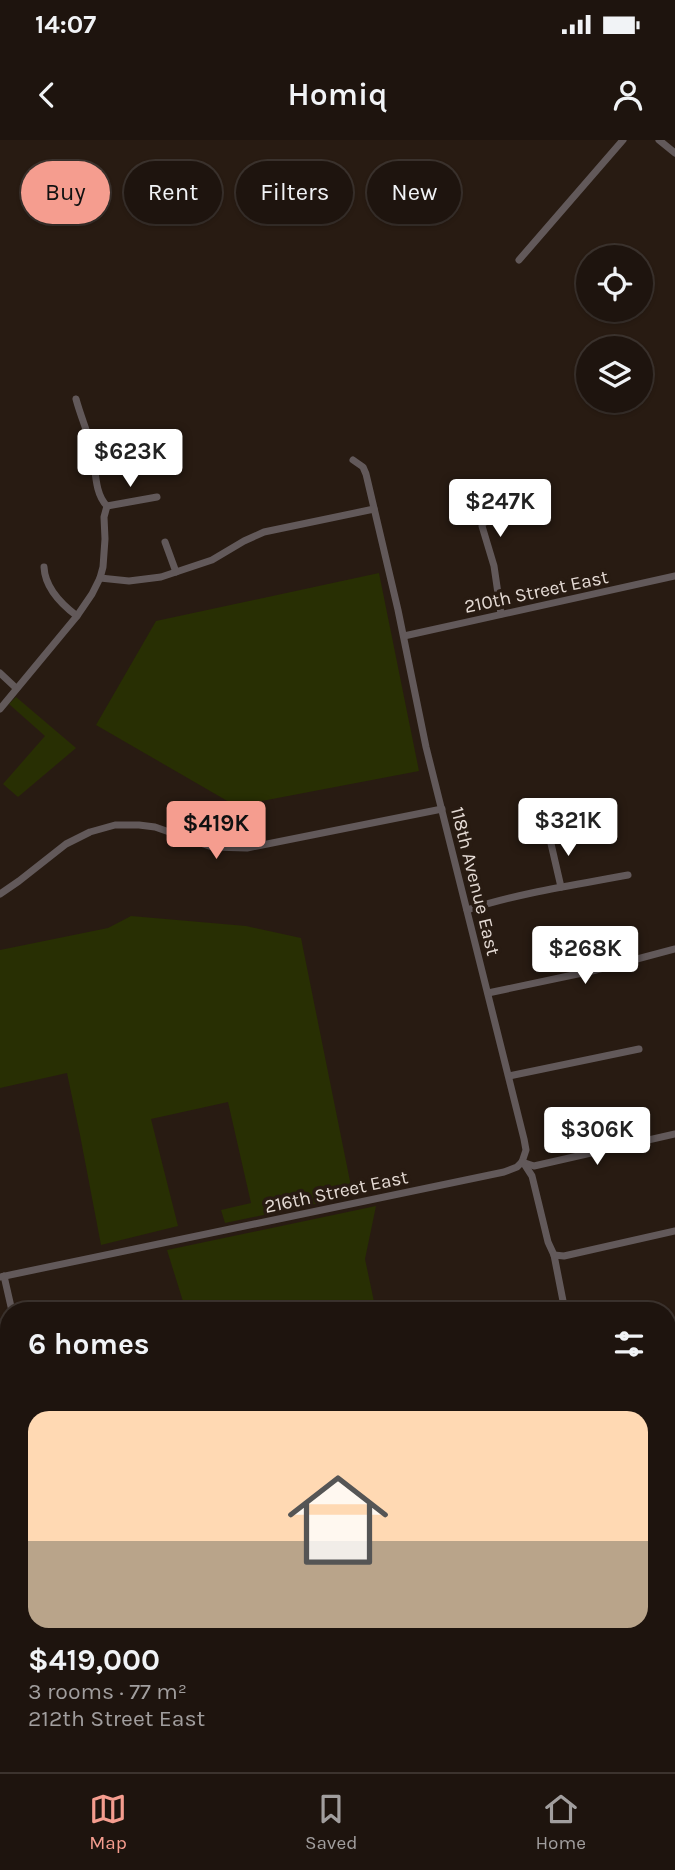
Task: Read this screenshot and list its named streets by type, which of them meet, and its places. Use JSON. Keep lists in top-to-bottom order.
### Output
{
  "streets": {
    "street": ["210th Street East", "118th Avenue East", "216th Street East"]
  },
  "crossings": [
    ["210th Street East", "118th Avenue East"],
    ["118th Avenue East", "216th Street East"]
  ],
  "page": {
    "status": "14:07",
    "header": "Homiq",
    "chip": [
      "Buy",
      "Rent",
      "Filters",
      "New"
    ],
    "price": [
      "$623K",
      "$247K",
      "$321K",
      "$419K",
      "$268K",
      "$306K"
    ],
    "heading": "6 homes",
    "list": [
      {
        "name": "$419,000",
        "note": "3 rooms · 77 m² · 212th Street East"
      }
    ],
    "tabs": ["Map", "Saved", "Home"]
  }
}
